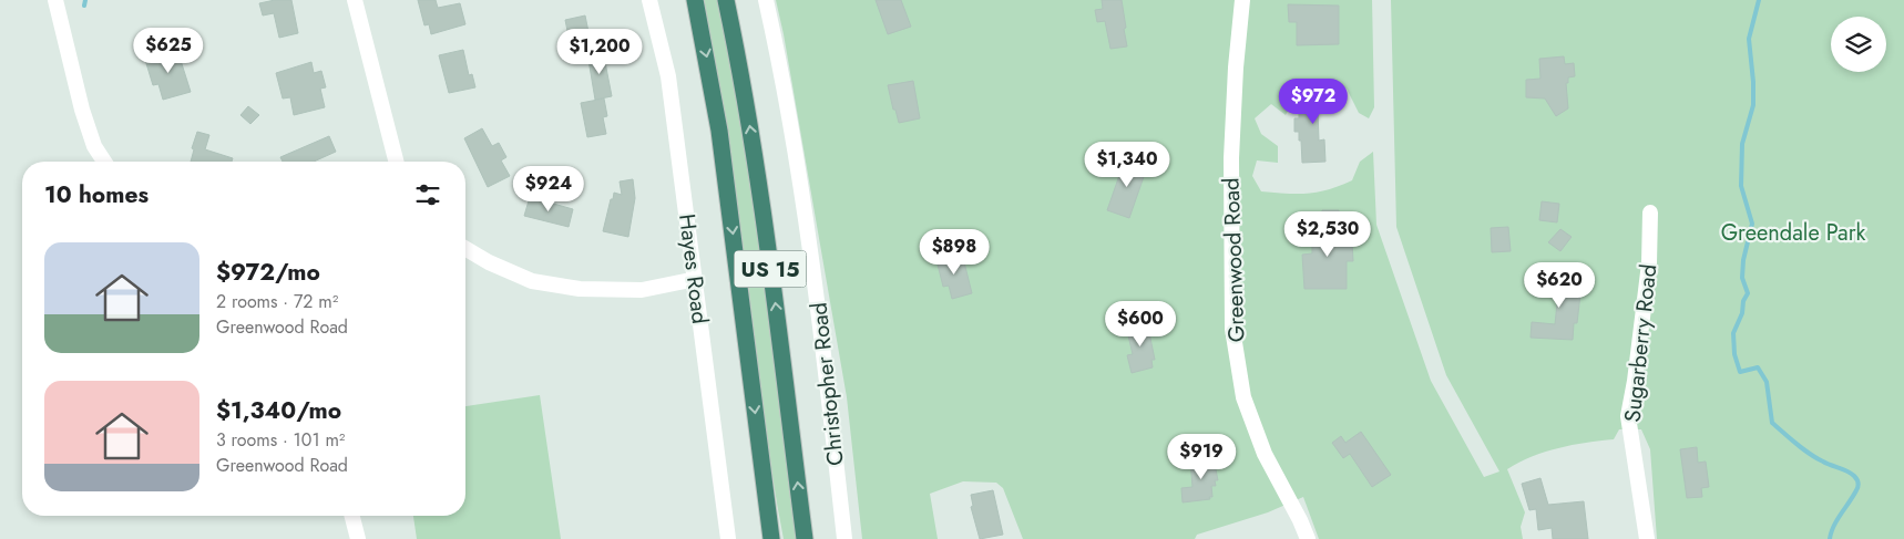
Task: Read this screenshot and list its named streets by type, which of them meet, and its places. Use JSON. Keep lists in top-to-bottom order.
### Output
{
  "streets": {
    "highway": ["US 15"],
    "street": [
      "Greenwood Road",
      "Hayes Road",
      "Sugarberry Road",
      "Christopher Road"
    ]
  },
  "parks": ["Greendale Park"],
  "page": {
    "price": [
      "$625",
      "$1,200",
      "$972",
      "$1,340",
      "$924",
      "$2,530",
      "$898",
      "$620",
      "$600",
      "$919"
    ],
    "heading": "10 homes",
    "list": [
      {
        "name": "$972/mo",
        "note": "2 rooms · 72 m² · Greenwood Road"
      },
      {
        "name": "$1,340/mo",
        "note": "3 rooms · 101 m² · Greenwood Road"
      }
    ]
  }
}
